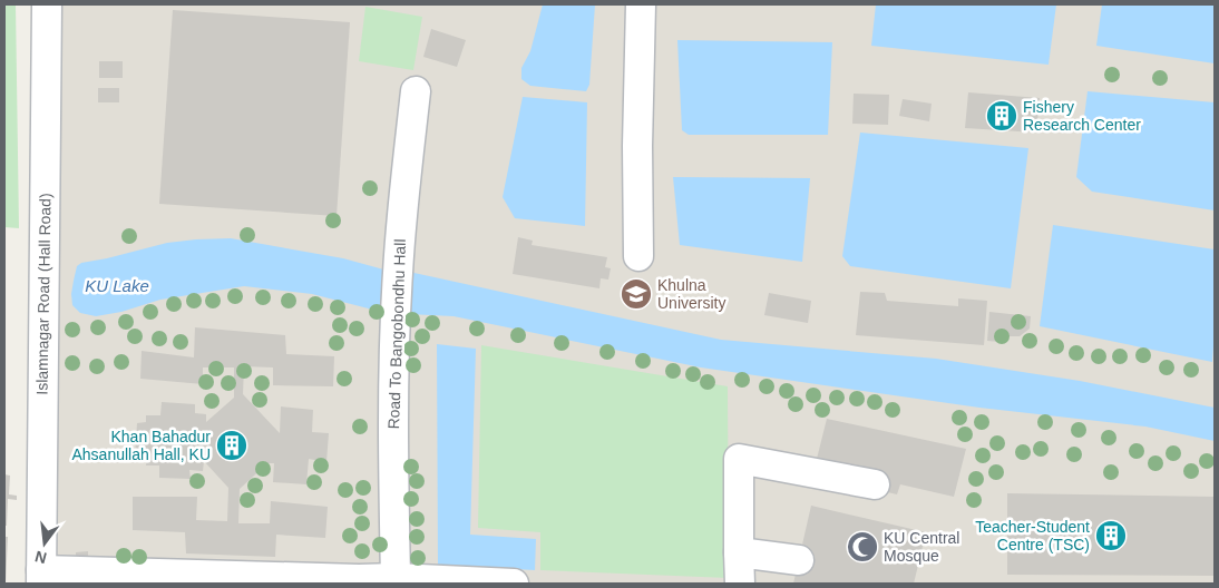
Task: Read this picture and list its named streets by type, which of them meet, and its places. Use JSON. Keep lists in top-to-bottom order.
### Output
{
  "streets": {
    "street": ["Islamnagar Road (Hall Road)", "Road To Bangobondhu Hall"]
  },
  "water": ["KU Lake"],
  "places": {
    "building": ["Fishery Research Center", "Khan Bahadur Ahsanullah Hall, KU", "Teacher-Student Centre (TSC)"],
    "school or university": ["Khulna University"],
    "mosque": ["KU Central Mosque"]
  },
  "north": "bottom"
}
